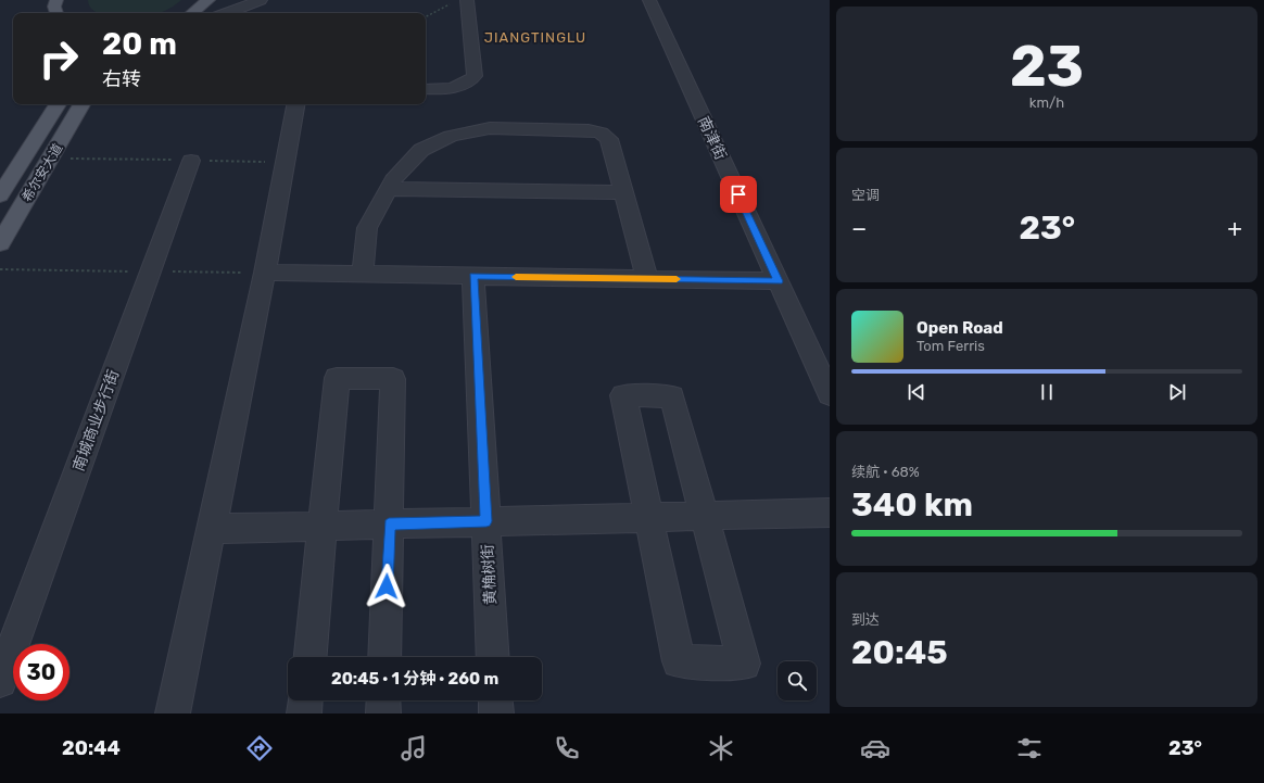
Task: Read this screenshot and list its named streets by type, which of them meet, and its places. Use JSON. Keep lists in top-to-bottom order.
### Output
{
  "streets": {
    "main road": ["希尔安大道"],
    "street": ["南津街", "南城商业步行街", "黄桷树街"]
  },
  "districts": ["JIANGTINGLU"],
  "page": {
    "tile": [
      ["23", "km/h"],
      "空调",
      ["续航 · 68%", "340 km"],
      ["到达", "20:45"]
    ],
    "turn": ["20 m", "右转"],
    "heat": ["−", "23°", "+"],
    "song": ["Open Road", "Tom Ferris"],
    "limit": "30",
    "trip": "20:45 · 1 分钟 · 260 m",
    "tabs": ["20:44", "23°"]
  }
}
